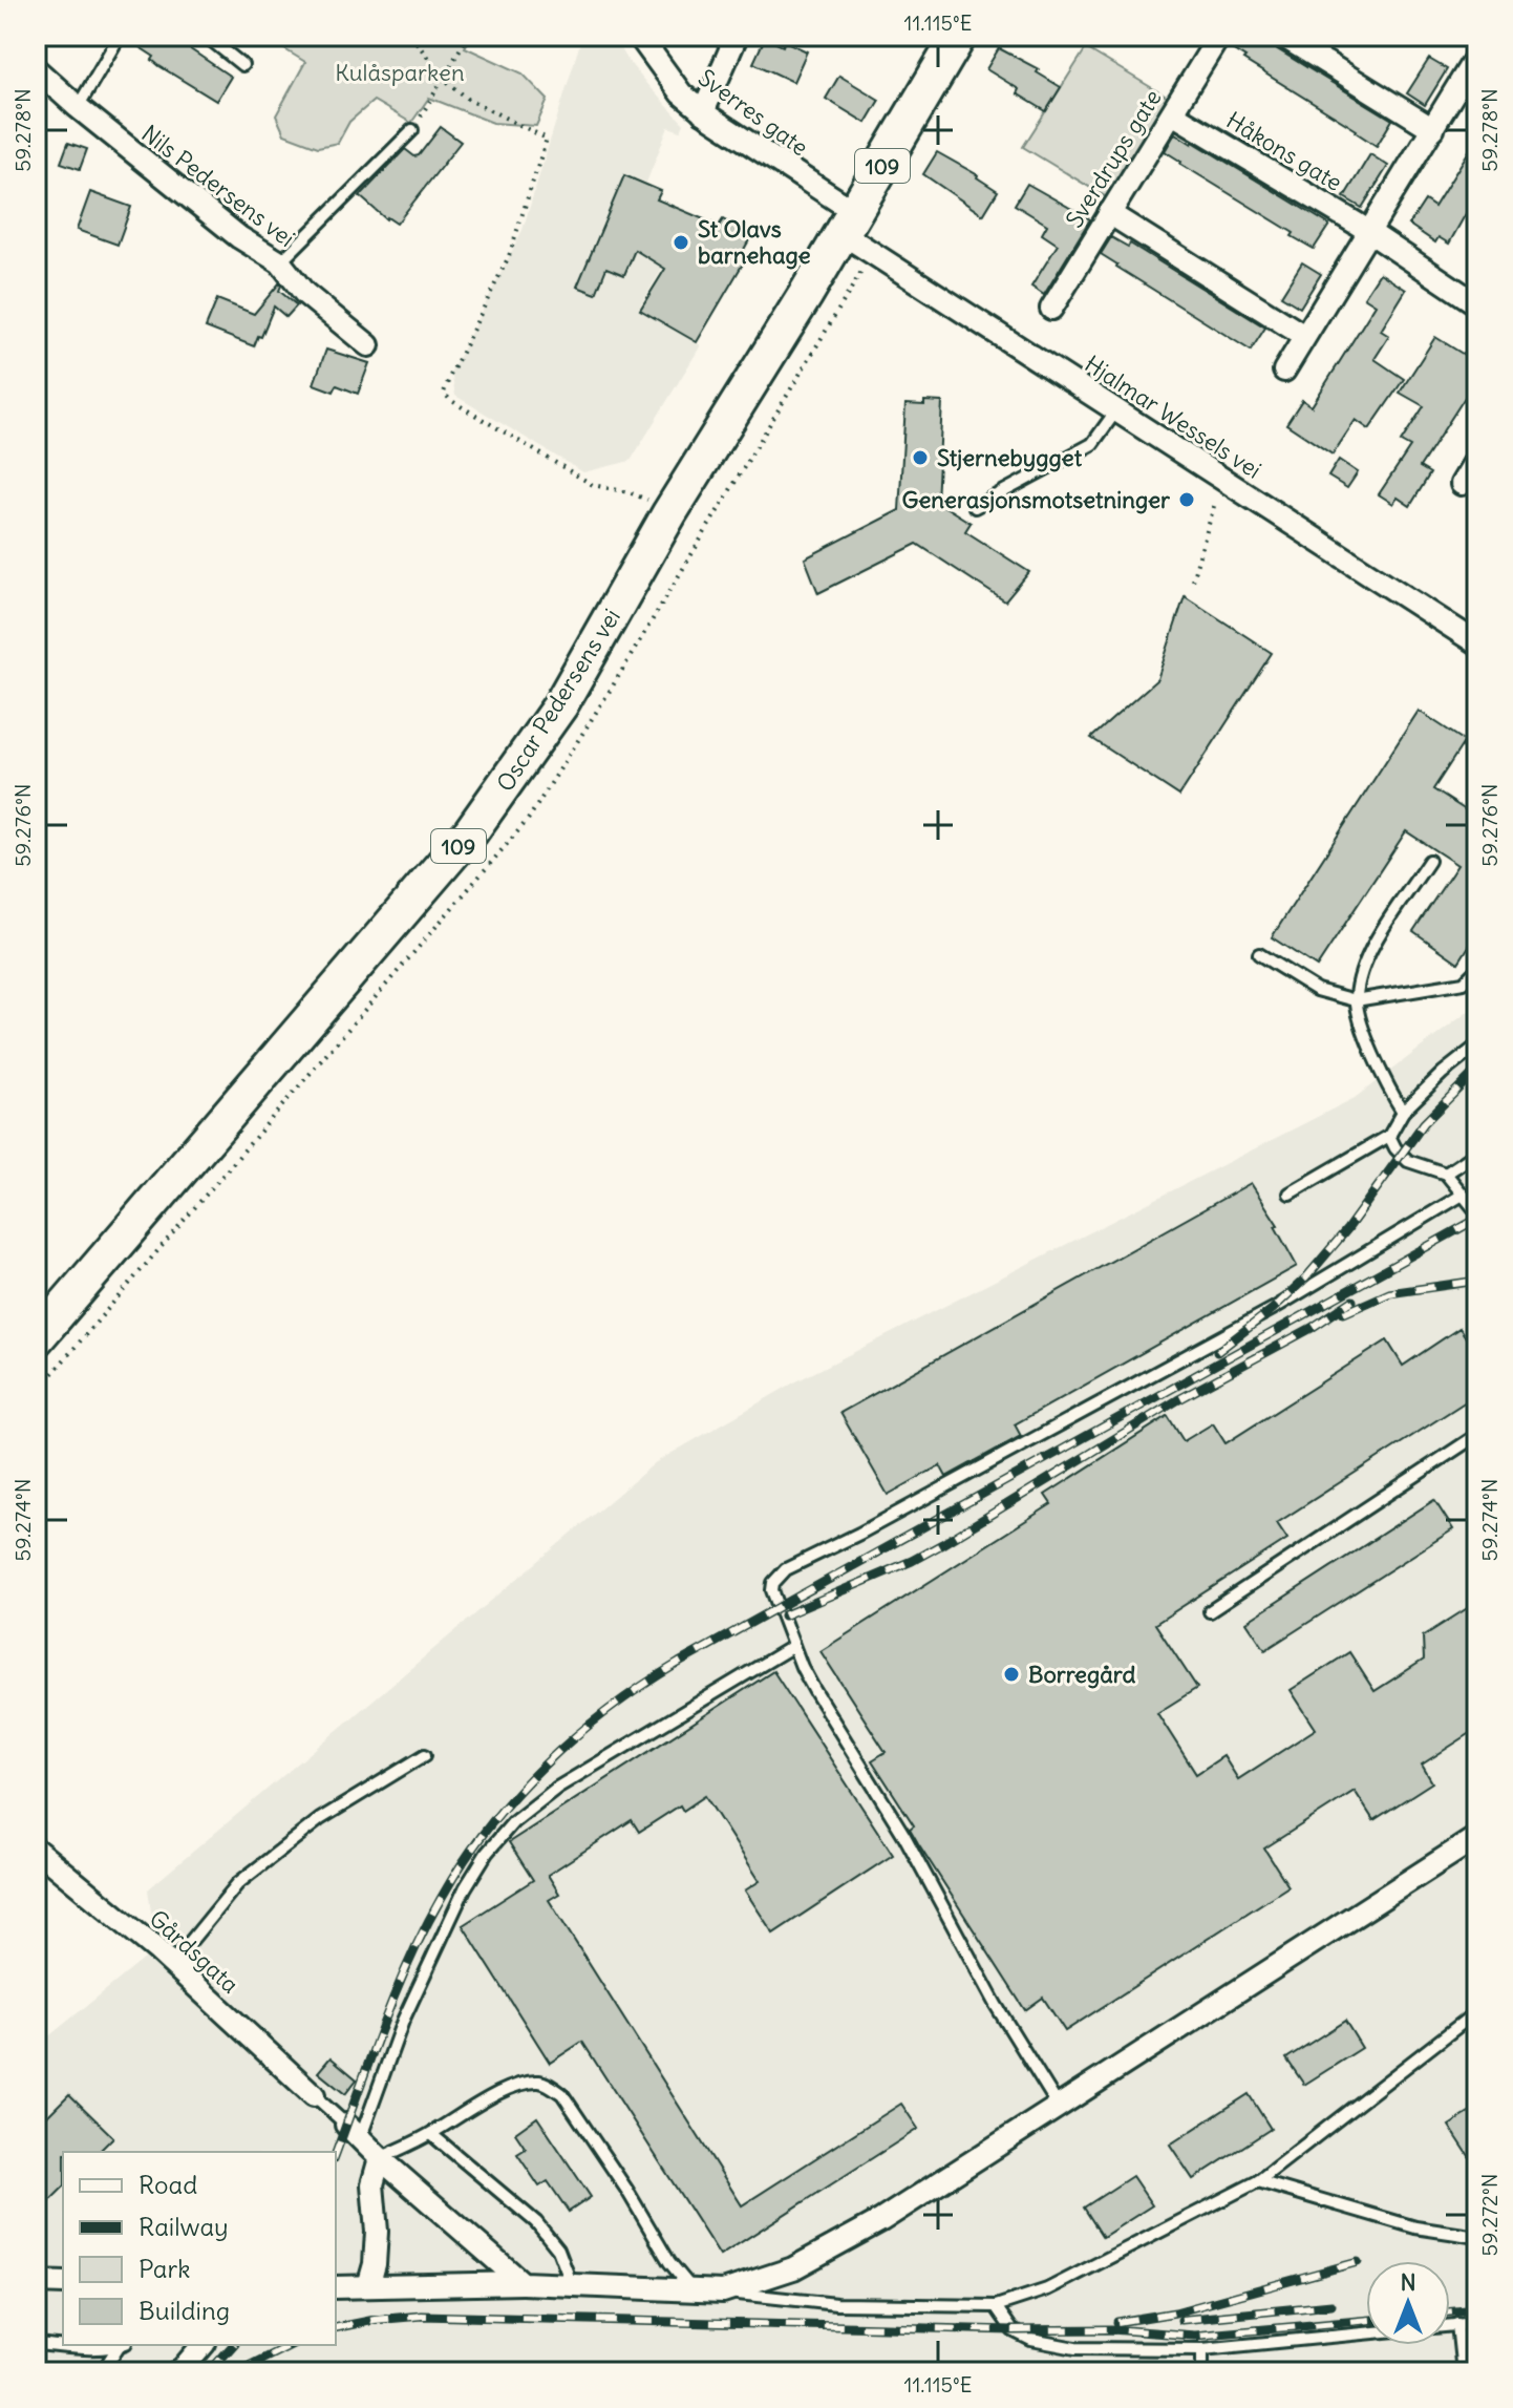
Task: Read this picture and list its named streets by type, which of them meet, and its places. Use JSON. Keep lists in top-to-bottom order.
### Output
{
  "streets": {
    "main road": ["109", "Oscar Pedersens vei"],
    "street": [
      "Sverres gate",
      "Håkons gate",
      "Sverdrups gate",
      "Nils Pedersens vei",
      "Hjalmar Wessels vei",
      "Gårdsgata"
    ]
  },
  "crossings": [
    ["Sverres gate", "Hjalmar Wessels vei"],
    ["Sverres gate", "Oscar Pedersens vei"],
    ["Håkons gate", "Sverdrups gate"],
    ["Hjalmar Wessels vei", "Oscar Pedersens vei"]
  ],
  "parks": ["Kulåsparken"],
  "places": [
    "St Olavs barnehage",
    "Stjernebygget",
    "Generasjonsmotsetninger",
    "Borregård"
  ],
  "legend": [
    "Road",
    "Railway",
    "Park",
    "Building"
  ],
  "north": "top",
  "coordinates": [
    "11.115°E",
    "59.278°N",
    "59.276°N",
    "59.274°N",
    "59.272°N"
  ]
}
